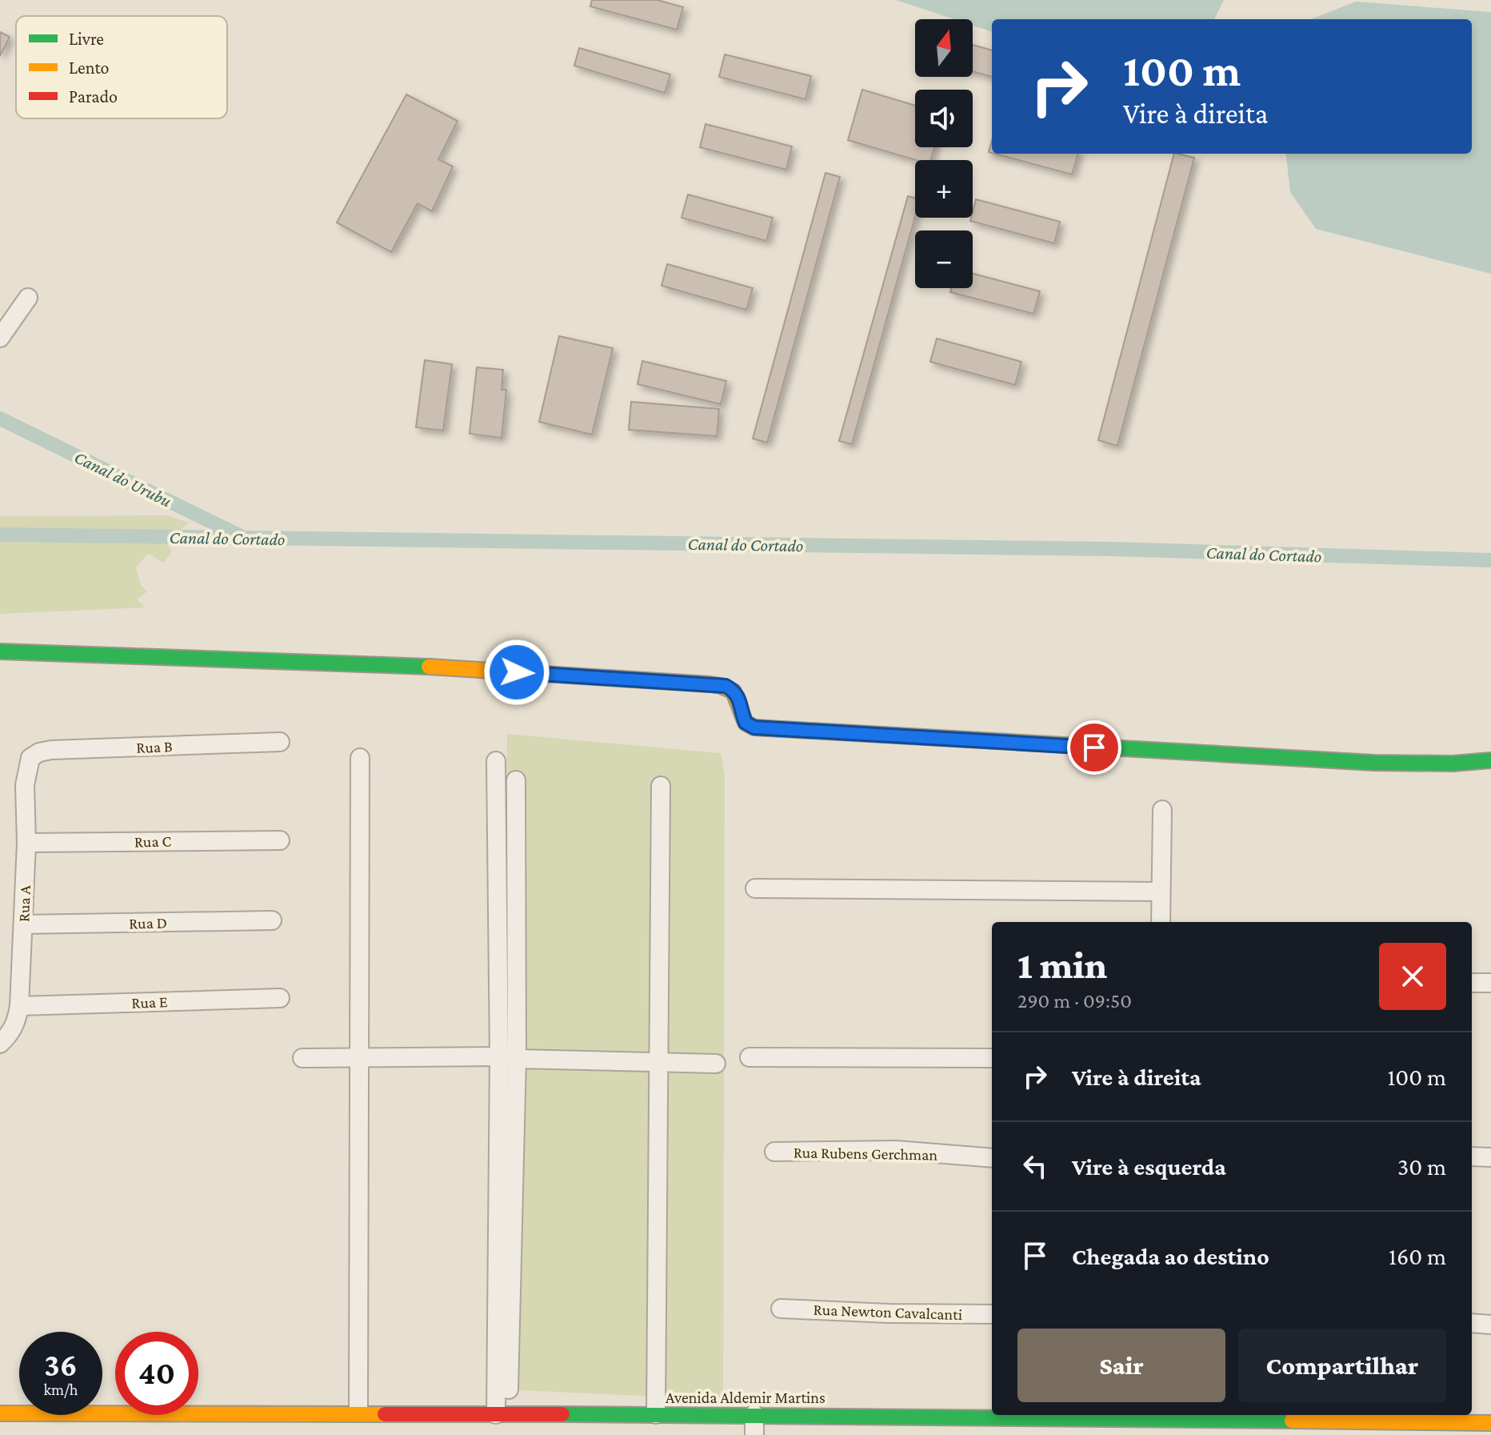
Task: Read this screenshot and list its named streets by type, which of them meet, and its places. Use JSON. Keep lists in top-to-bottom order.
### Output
{
  "streets": {
    "street": [
      "Rua B",
      "Rua C",
      "Rua A",
      "Rua D",
      "Rua E",
      "Rua Rubens Gerchman",
      "Rua Newton Cavalcanti",
      "Avenida Aldemir Martins"
    ]
  },
  "crossings": [
    ["Rua B", "Rua A"],
    ["Rua C", "Rua A"],
    ["Rua A", "Rua D"],
    ["Rua A", "Rua E"]
  ],
  "water": ["Canal do Urubu", "Canal do Cortado"],
  "legend": ["Livre", "Lento", "Parado"],
  "north": "top",
  "page": {
    "map_buttons": ["+", "−"],
    "turn": ["100 m", "Vire à direita"],
    "heading": ["1 min", "290 m · 09:50"],
    "list": [
      {
        "name": "Vire à direita",
        "value": "100 m"
      },
      {
        "name": "Vire à esquerda",
        "value": "30 m"
      },
      {
        "name": "Chegada ao destino",
        "value": "160 m"
      }
    ],
    "buttons": ["Sair", "Compartilhar"],
    "speed": "36 km/h",
    "limit": "40"
  }
}
